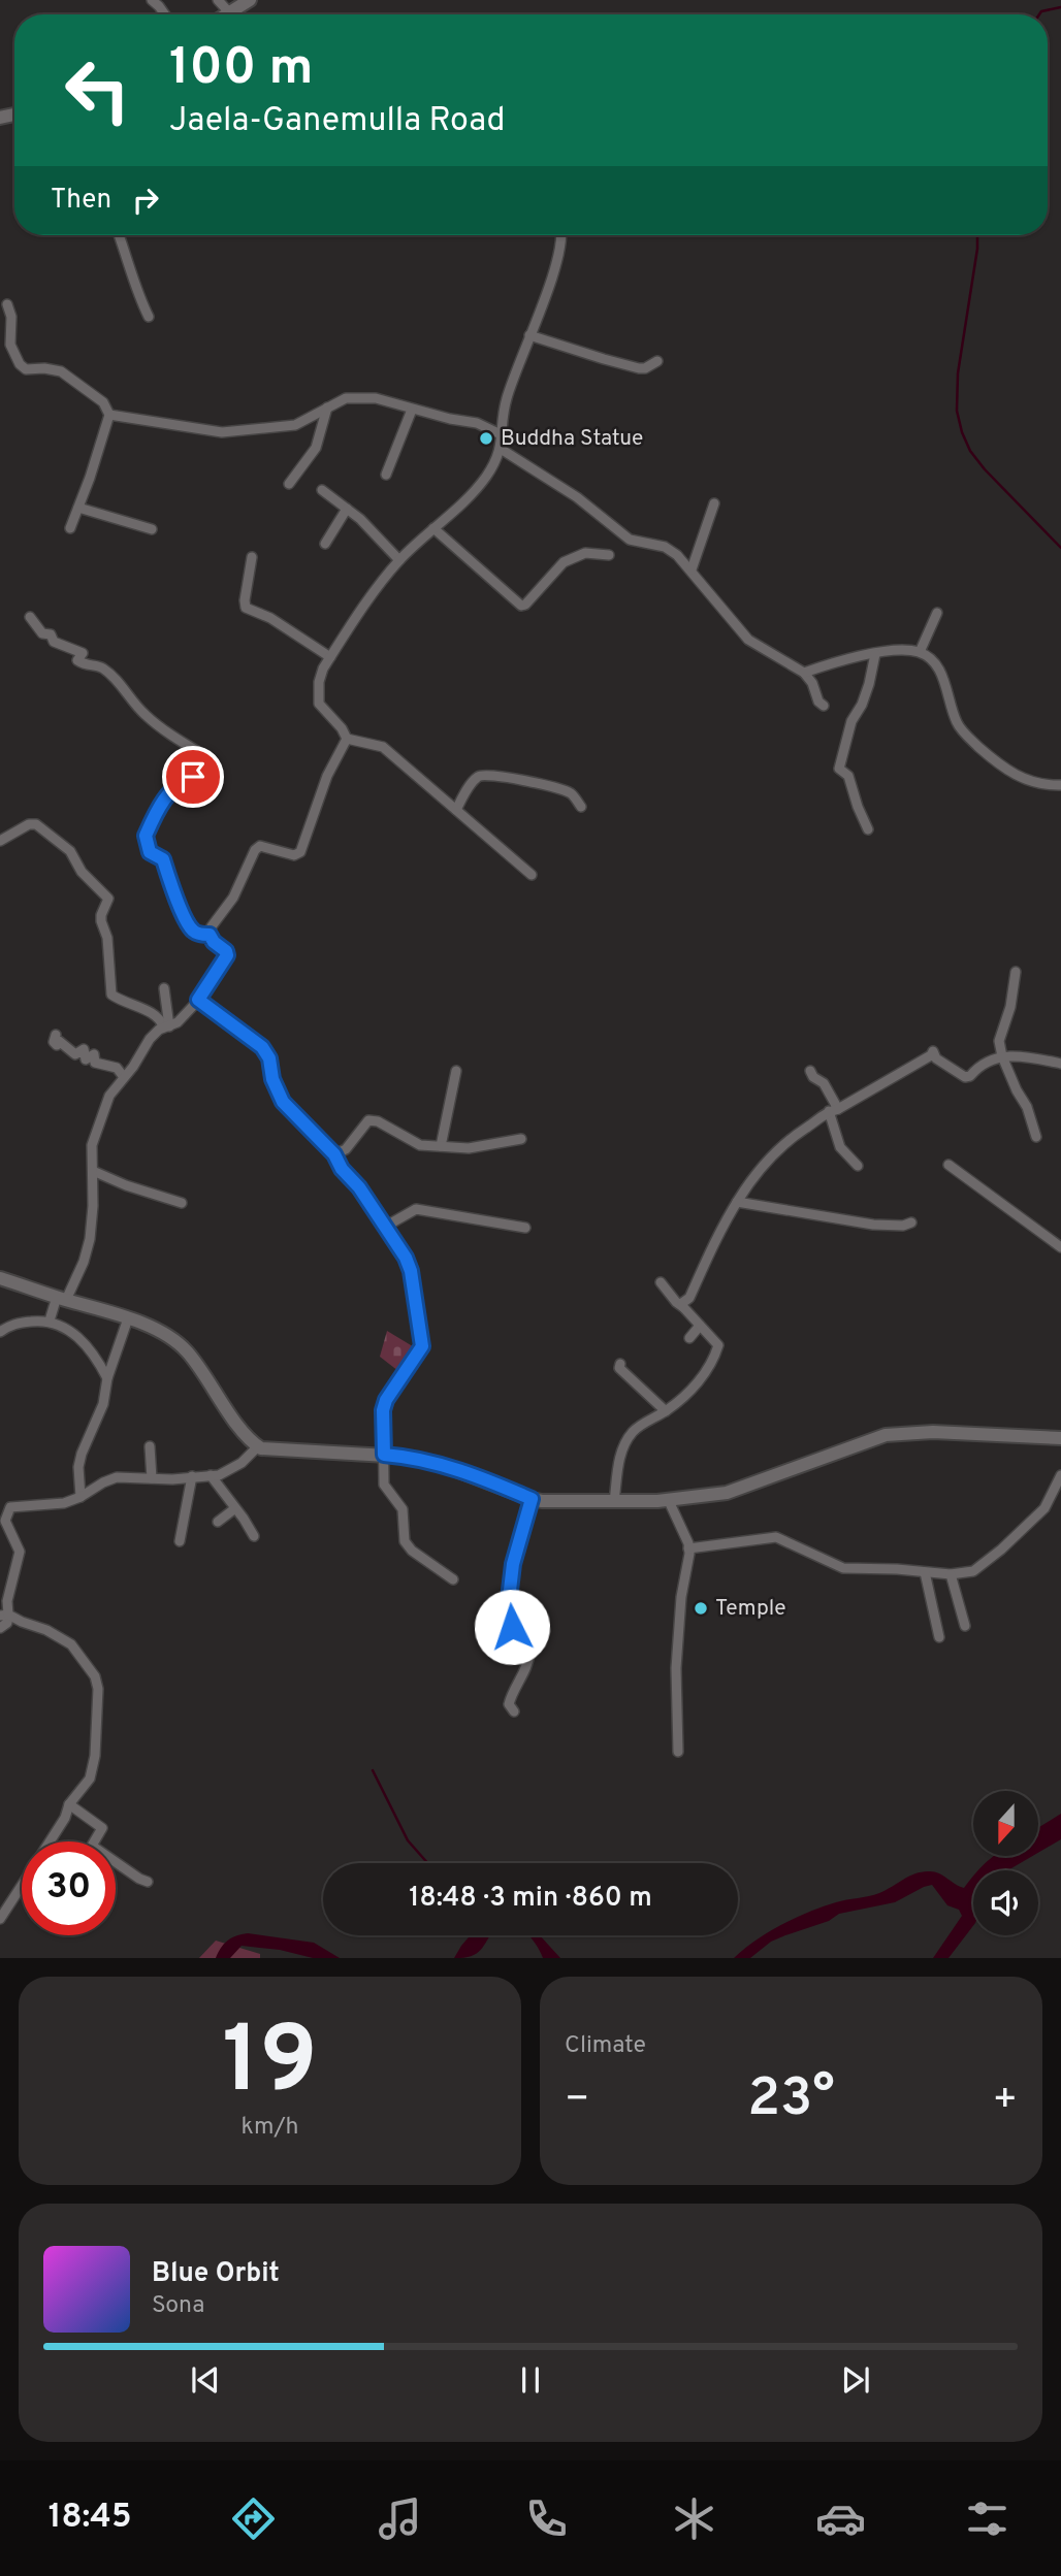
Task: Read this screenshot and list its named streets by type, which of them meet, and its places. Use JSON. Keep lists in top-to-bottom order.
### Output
{
  "places": ["Buddha Statue", "Temple"],
  "north": "bottom",
  "page": {
    "turn": ["100 m", "Jaela-Ganemulla Road"],
    "then": "Then",
    "limit": "30",
    "trip": "18:48 · 3 min · 860 m",
    "tile": [
      ["19", "km/h"],
      "Climate"
    ],
    "heat": ["−", "23°", "+"],
    "song": ["Blue Orbit", "Sona"],
    "tabs": "18:45"
  }
}
